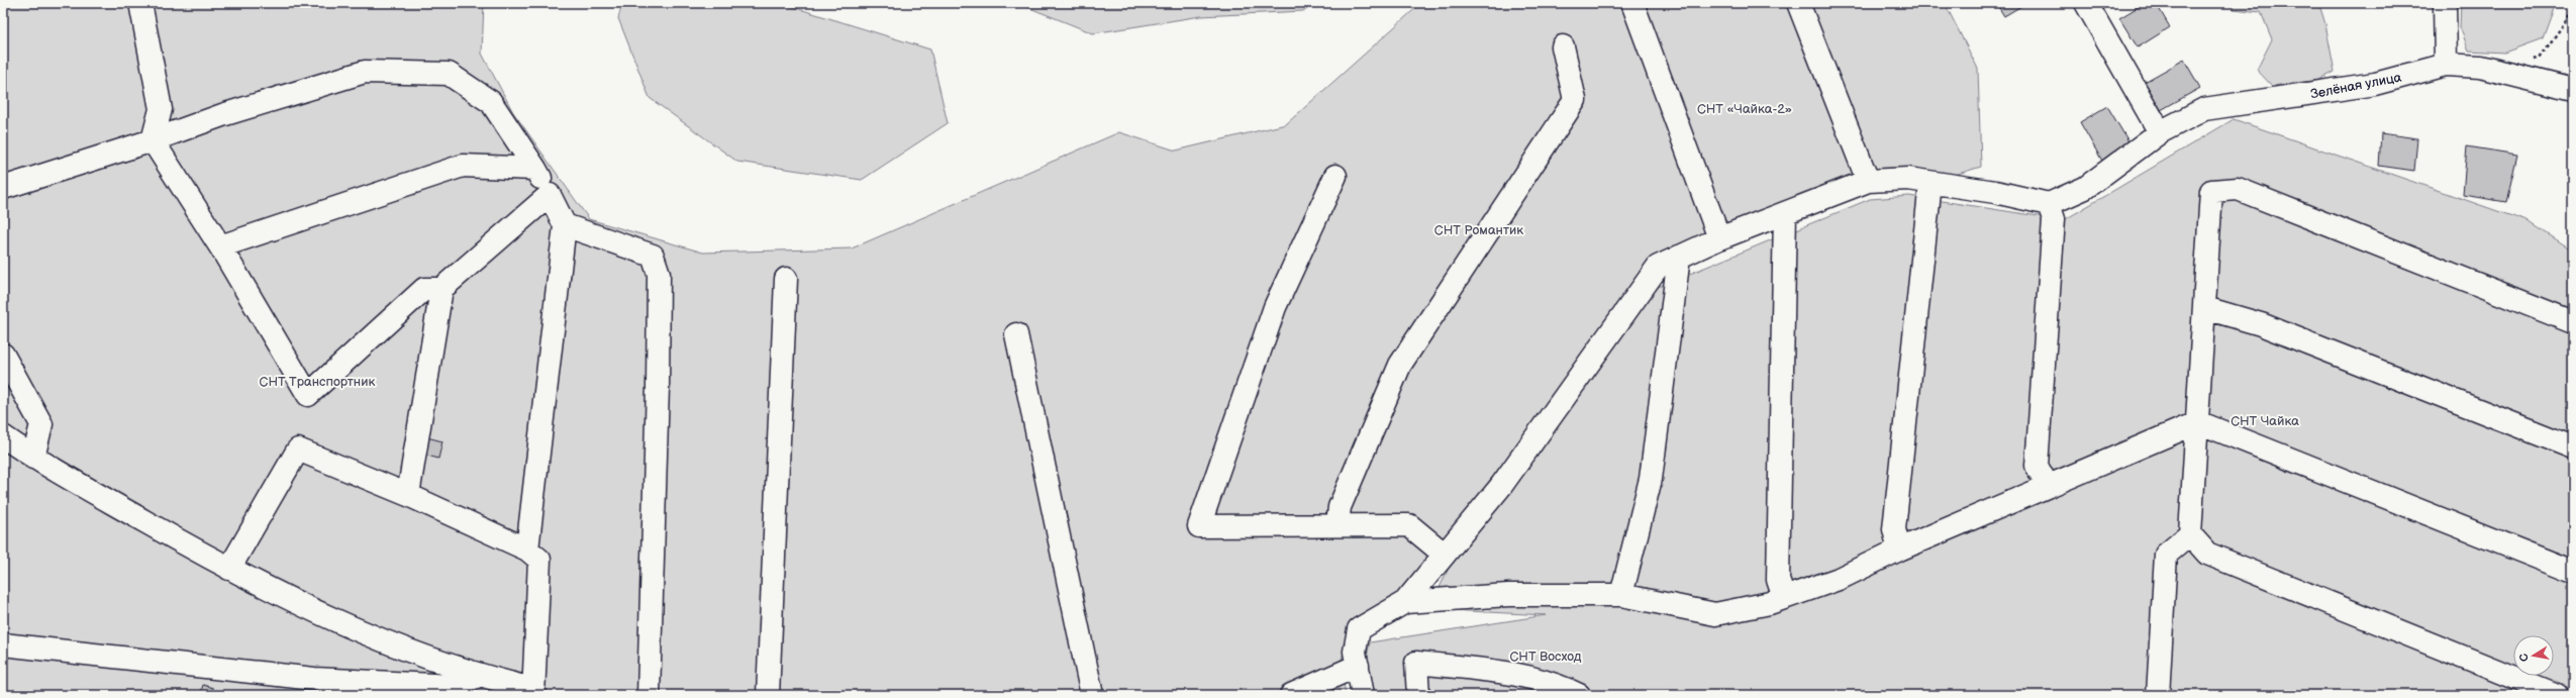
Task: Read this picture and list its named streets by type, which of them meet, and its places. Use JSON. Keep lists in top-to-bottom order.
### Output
{
  "streets": {
    "street": ["Зелёная улица"]
  },
  "parks": [
    "СНТ «Чайка-2»",
    "СНТ Романтик",
    "СНТ Транспортник",
    "СНТ Чайка",
    "СНТ Восход"
  ],
  "north": "left"
}
